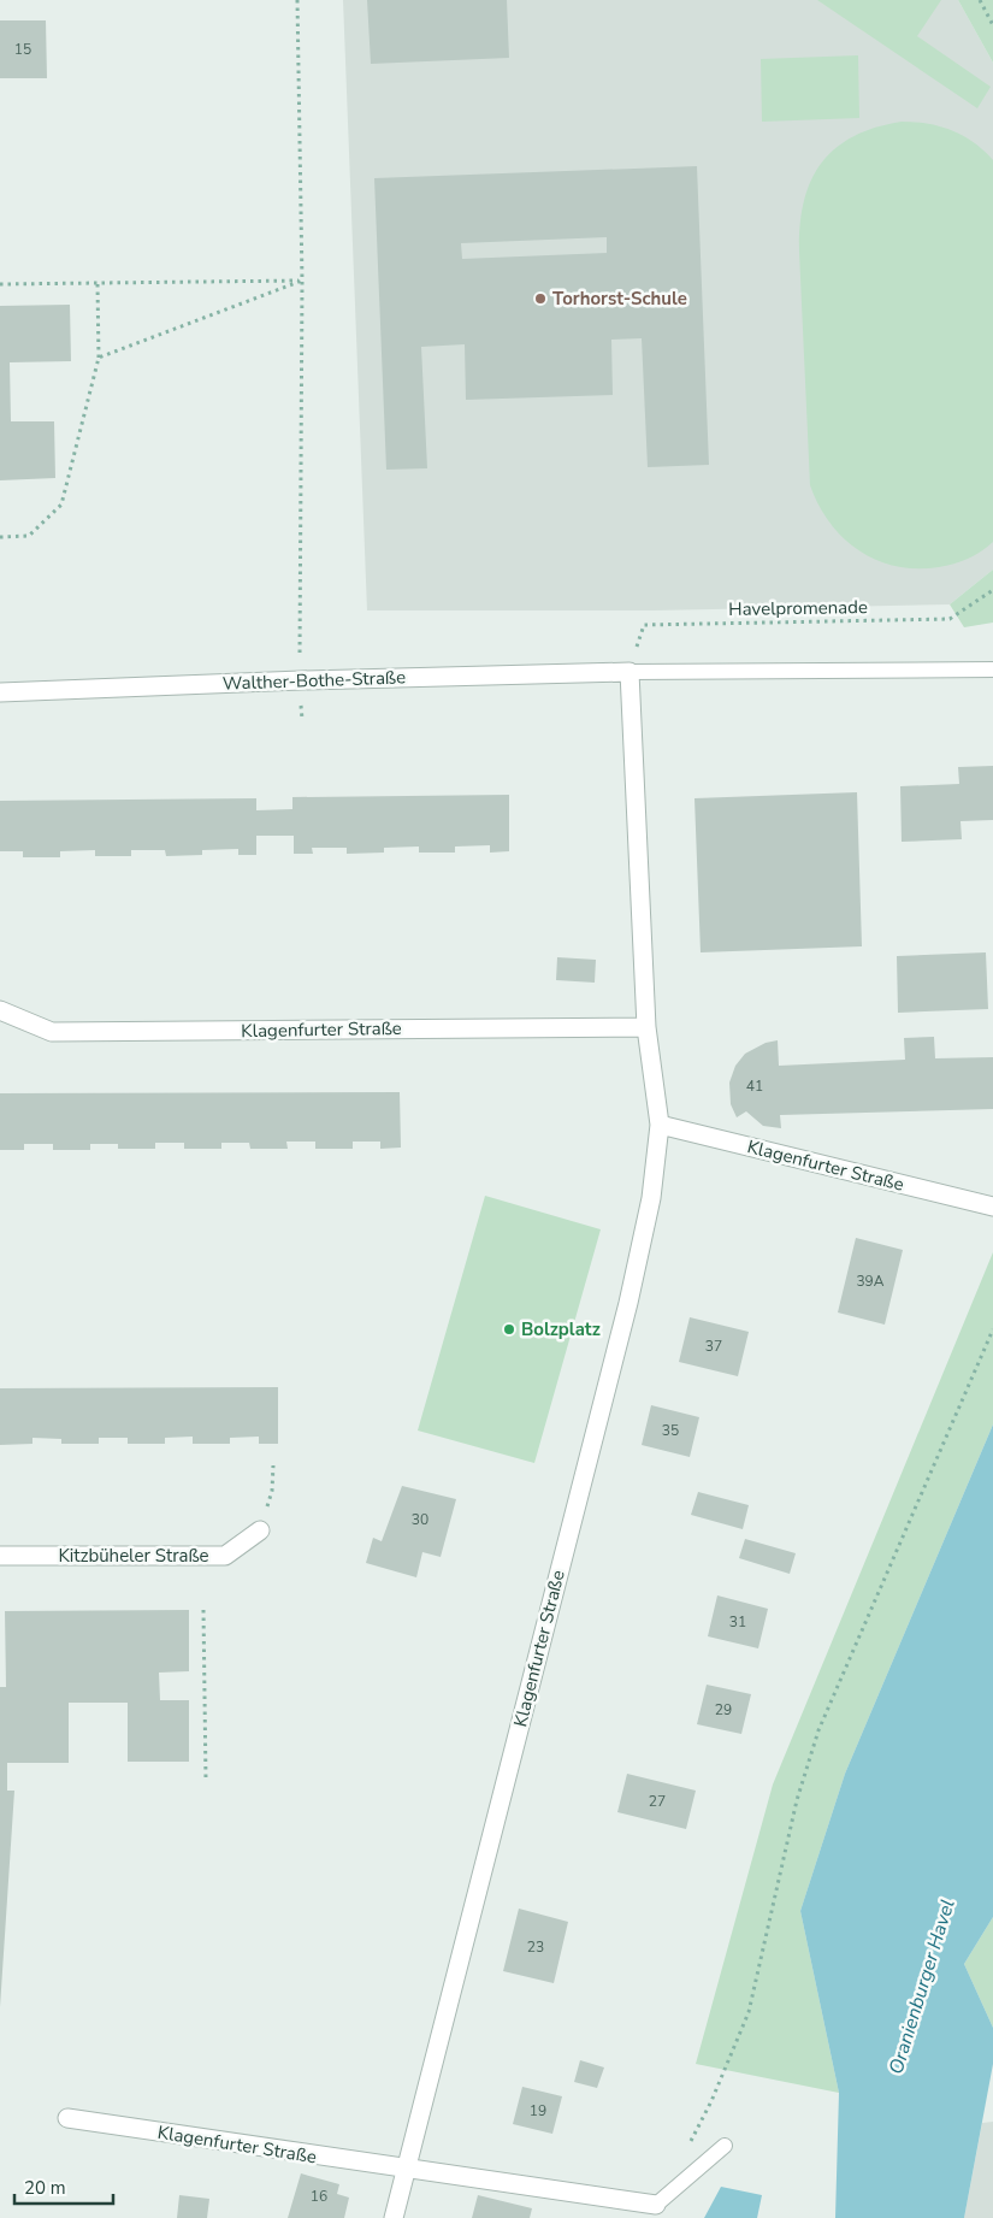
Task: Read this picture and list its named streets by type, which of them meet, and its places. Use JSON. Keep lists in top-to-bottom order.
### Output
{
  "streets": {
    "street": ["Walther-Bothe-Straße", "Klagenfurter Straße", "Kitzbüheler Straße"],
    "path": ["Havelpromenade"]
  },
  "crossings": [
    ["Havelpromenade", "Walther-Bothe-Straße"],
    ["Havelpromenade", "Klagenfurter Straße"],
    ["Walther-Bothe-Straße", "Klagenfurter Straße"]
  ],
  "water": ["Oranienburger Havel"],
  "places": ["Torhorst-Schule", "Bolzplatz"],
  "house_numbers": [
    "15",
    "41",
    "39A",
    "37",
    "35",
    "30",
    "31",
    "29",
    "27",
    "23",
    "19",
    "16"
  ],
  "scale_bar": "20 m"
}
